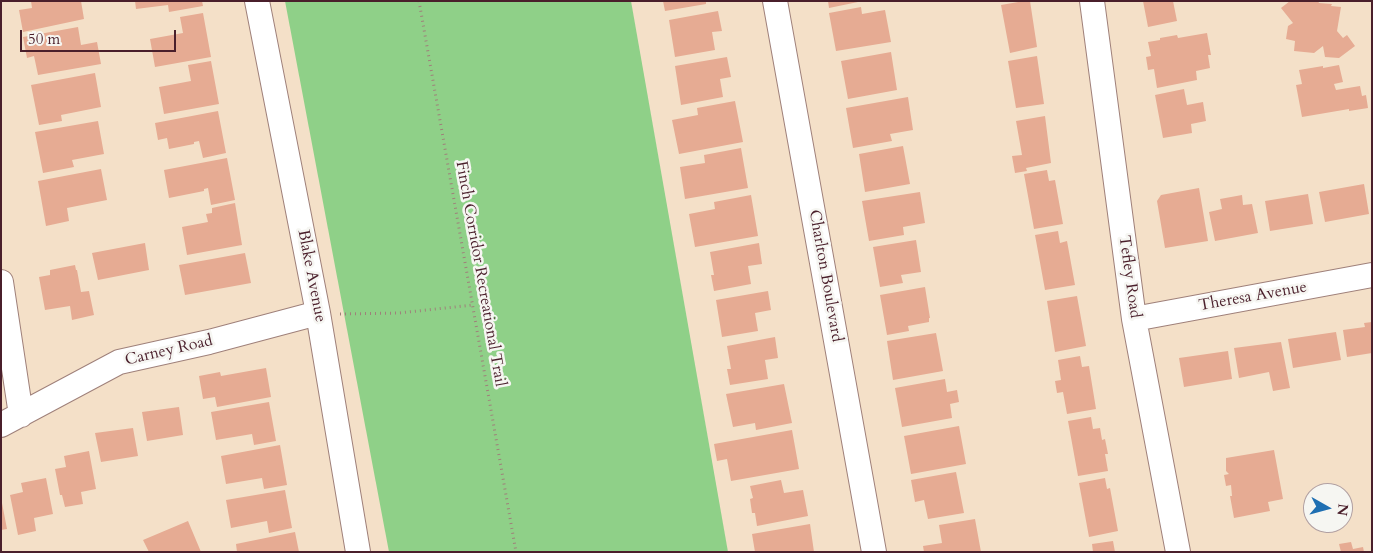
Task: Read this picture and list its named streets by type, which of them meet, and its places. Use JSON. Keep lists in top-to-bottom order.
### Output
{
  "streets": {
    "street": [
      "Blake Avenue",
      "Charlton Boulevard",
      "Tefley Road",
      "Theresa Avenue",
      "Carney Road"
    ],
    "path": ["Finch Corridor Recreational Trail"]
  },
  "crossings": [
    ["Blake Avenue", "Carney Road"],
    ["Tefley Road", "Theresa Avenue"]
  ],
  "scale_bar": "50 m",
  "north": "right"
}
